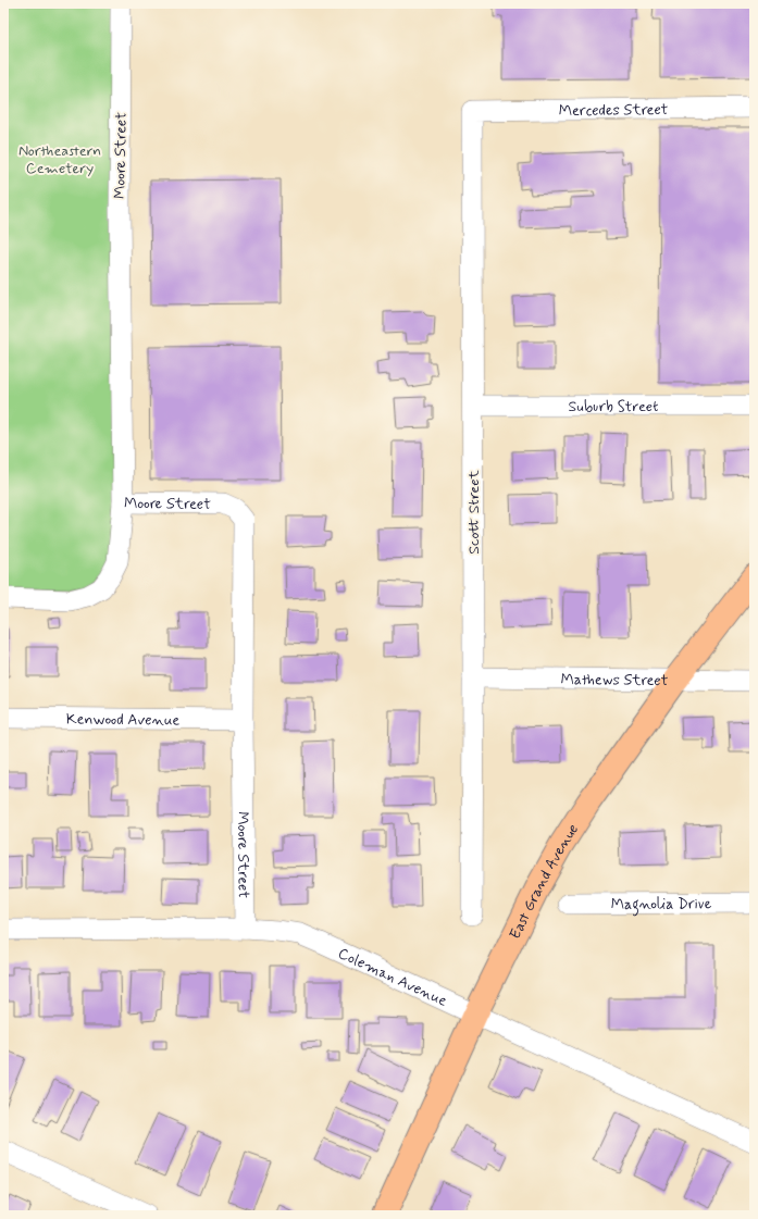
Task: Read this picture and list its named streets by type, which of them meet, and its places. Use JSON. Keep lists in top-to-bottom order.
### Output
{
  "streets": {
    "main road": ["East Grand Avenue"],
    "street": [
      "Mercedes Street",
      "Moore Street",
      "Suburb Street",
      "Scott Street",
      "Mathews Street",
      "Kenwood Avenue",
      "Magnolia Drive",
      "Coleman Avenue"
    ]
  },
  "crossings": [
    ["Mercedes Street", "Scott Street"],
    ["Moore Street", "Kenwood Avenue"],
    ["Moore Street", "Coleman Avenue"],
    ["Suburb Street", "Scott Street"],
    ["Scott Street", "Mathews Street"],
    ["Mathews Street", "East Grand Avenue"],
    ["East Grand Avenue", "Coleman Avenue"]
  ],
  "parks": ["Northeastern Cemetery"]
}
